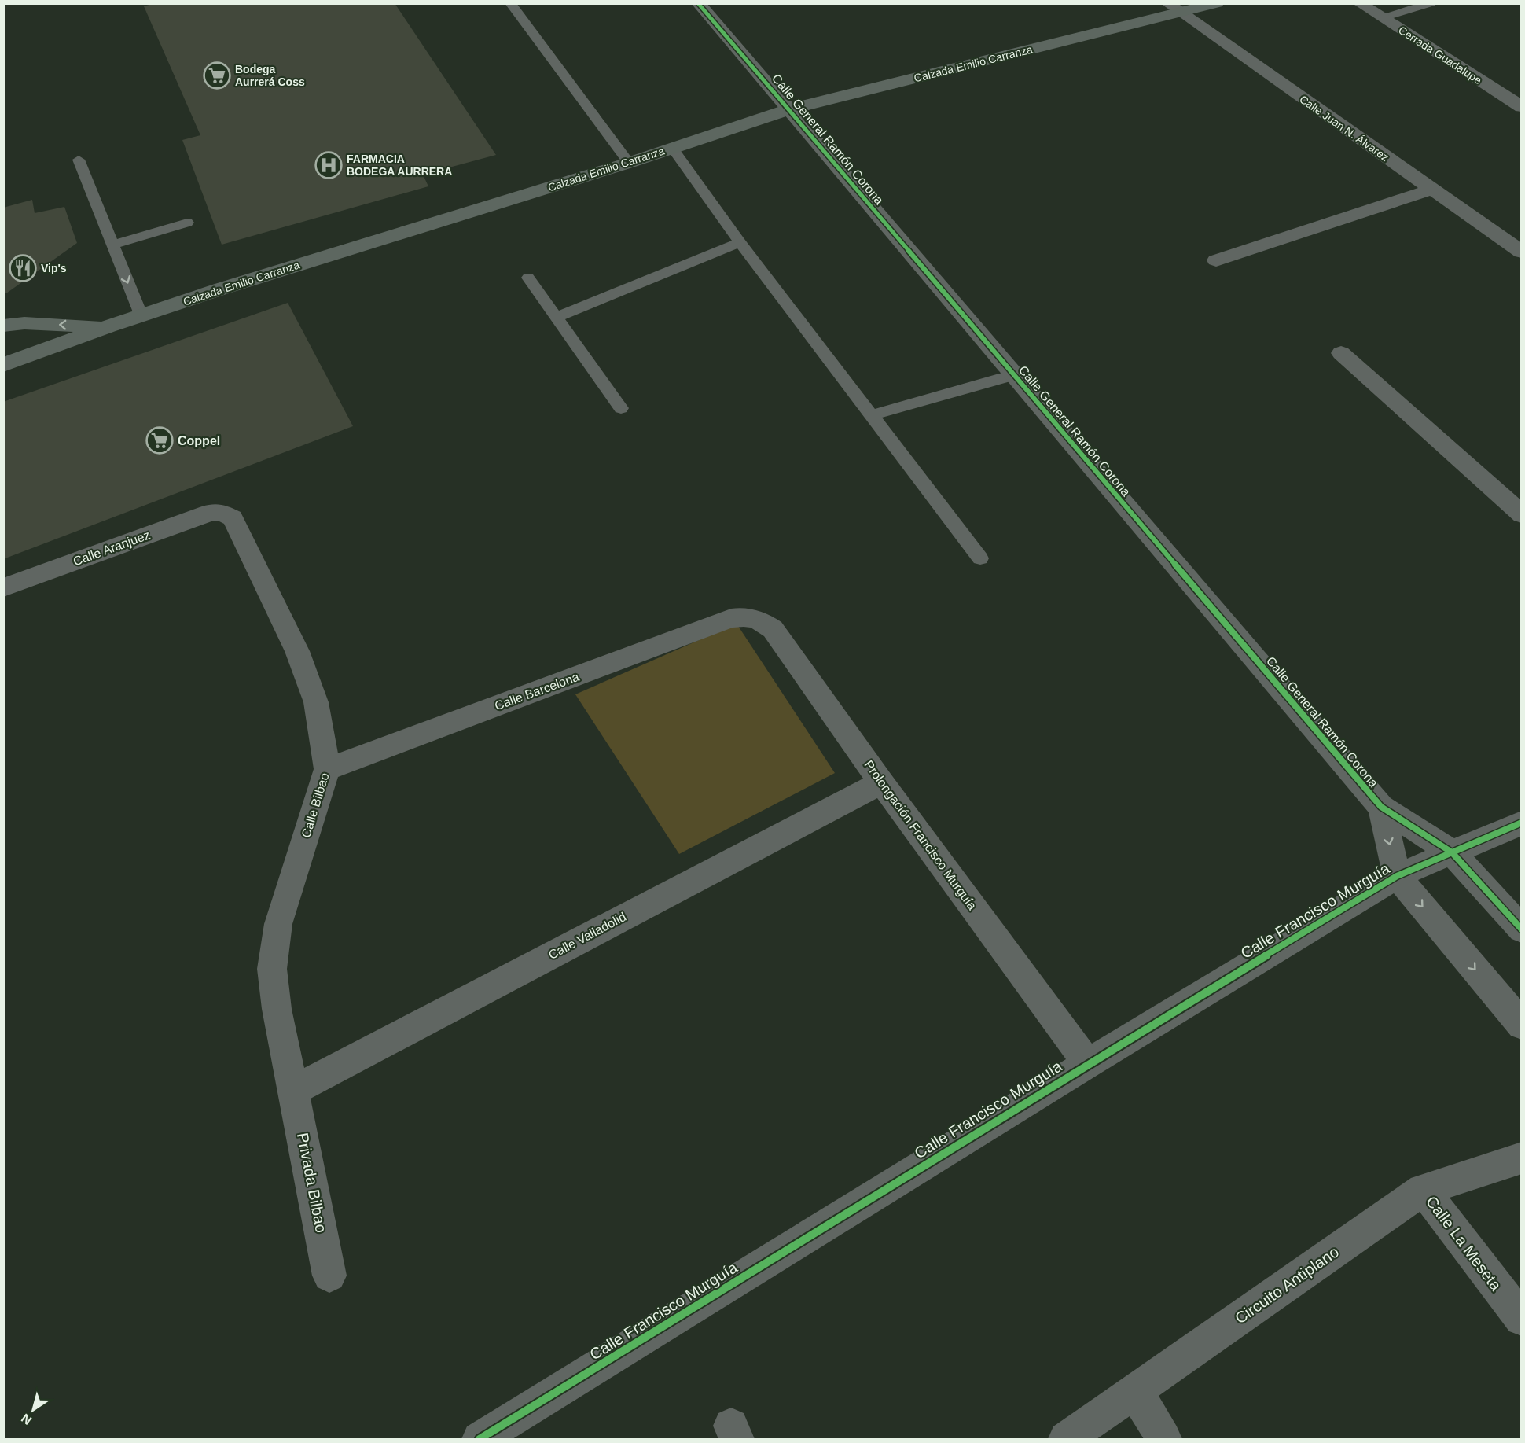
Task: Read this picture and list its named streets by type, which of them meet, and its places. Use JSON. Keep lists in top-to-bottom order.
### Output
{
  "streets": {
    "main road": ["Calzada Emilio Carranza"],
    "street": [
      "Cerrada Guadalupe",
      "Calle Juan N. Álvarez",
      "Calle General Ramón Corona",
      "Calle Aranjuez",
      "Calle Barcelona",
      "Calle Bilbao",
      "Prolongación Francisco Murguía",
      "Calle Francisco Murguía",
      "Calle Valladolid",
      "Privada Bilbao",
      "Calle La Meseta",
      "Circuito Antiplano"
    ]
  },
  "crossings": [
    ["Calzada Emilio Carranza", "Calle Juan N. Álvarez"],
    ["Calzada Emilio Carranza", "Calle General Ramón Corona"],
    ["Calle General Ramón Corona", "Calle Francisco Murguía"],
    ["Calle Aranjuez", "Calle Bilbao"],
    ["Calle Barcelona", "Calle Bilbao"],
    ["Calle Barcelona", "Prolongación Francisco Murguía"],
    ["Calle Bilbao", "Calle Valladolid"],
    ["Calle Bilbao", "Privada Bilbao"],
    ["Prolongación Francisco Murguía", "Calle Francisco Murguía"],
    ["Prolongación Francisco Murguía", "Calle Valladolid"],
    ["Calle Valladolid", "Privada Bilbao"],
    ["Calle La Meseta", "Circuito Antiplano"]
  ],
  "places": {
    "supermarket": ["Bodega Aurrerá Coss", "Coppel"],
    "hospital": ["FARMACIA BODEGA AURRERA"],
    "restaurant": ["Vip's"]
  },
  "north": "bottom left"
}
